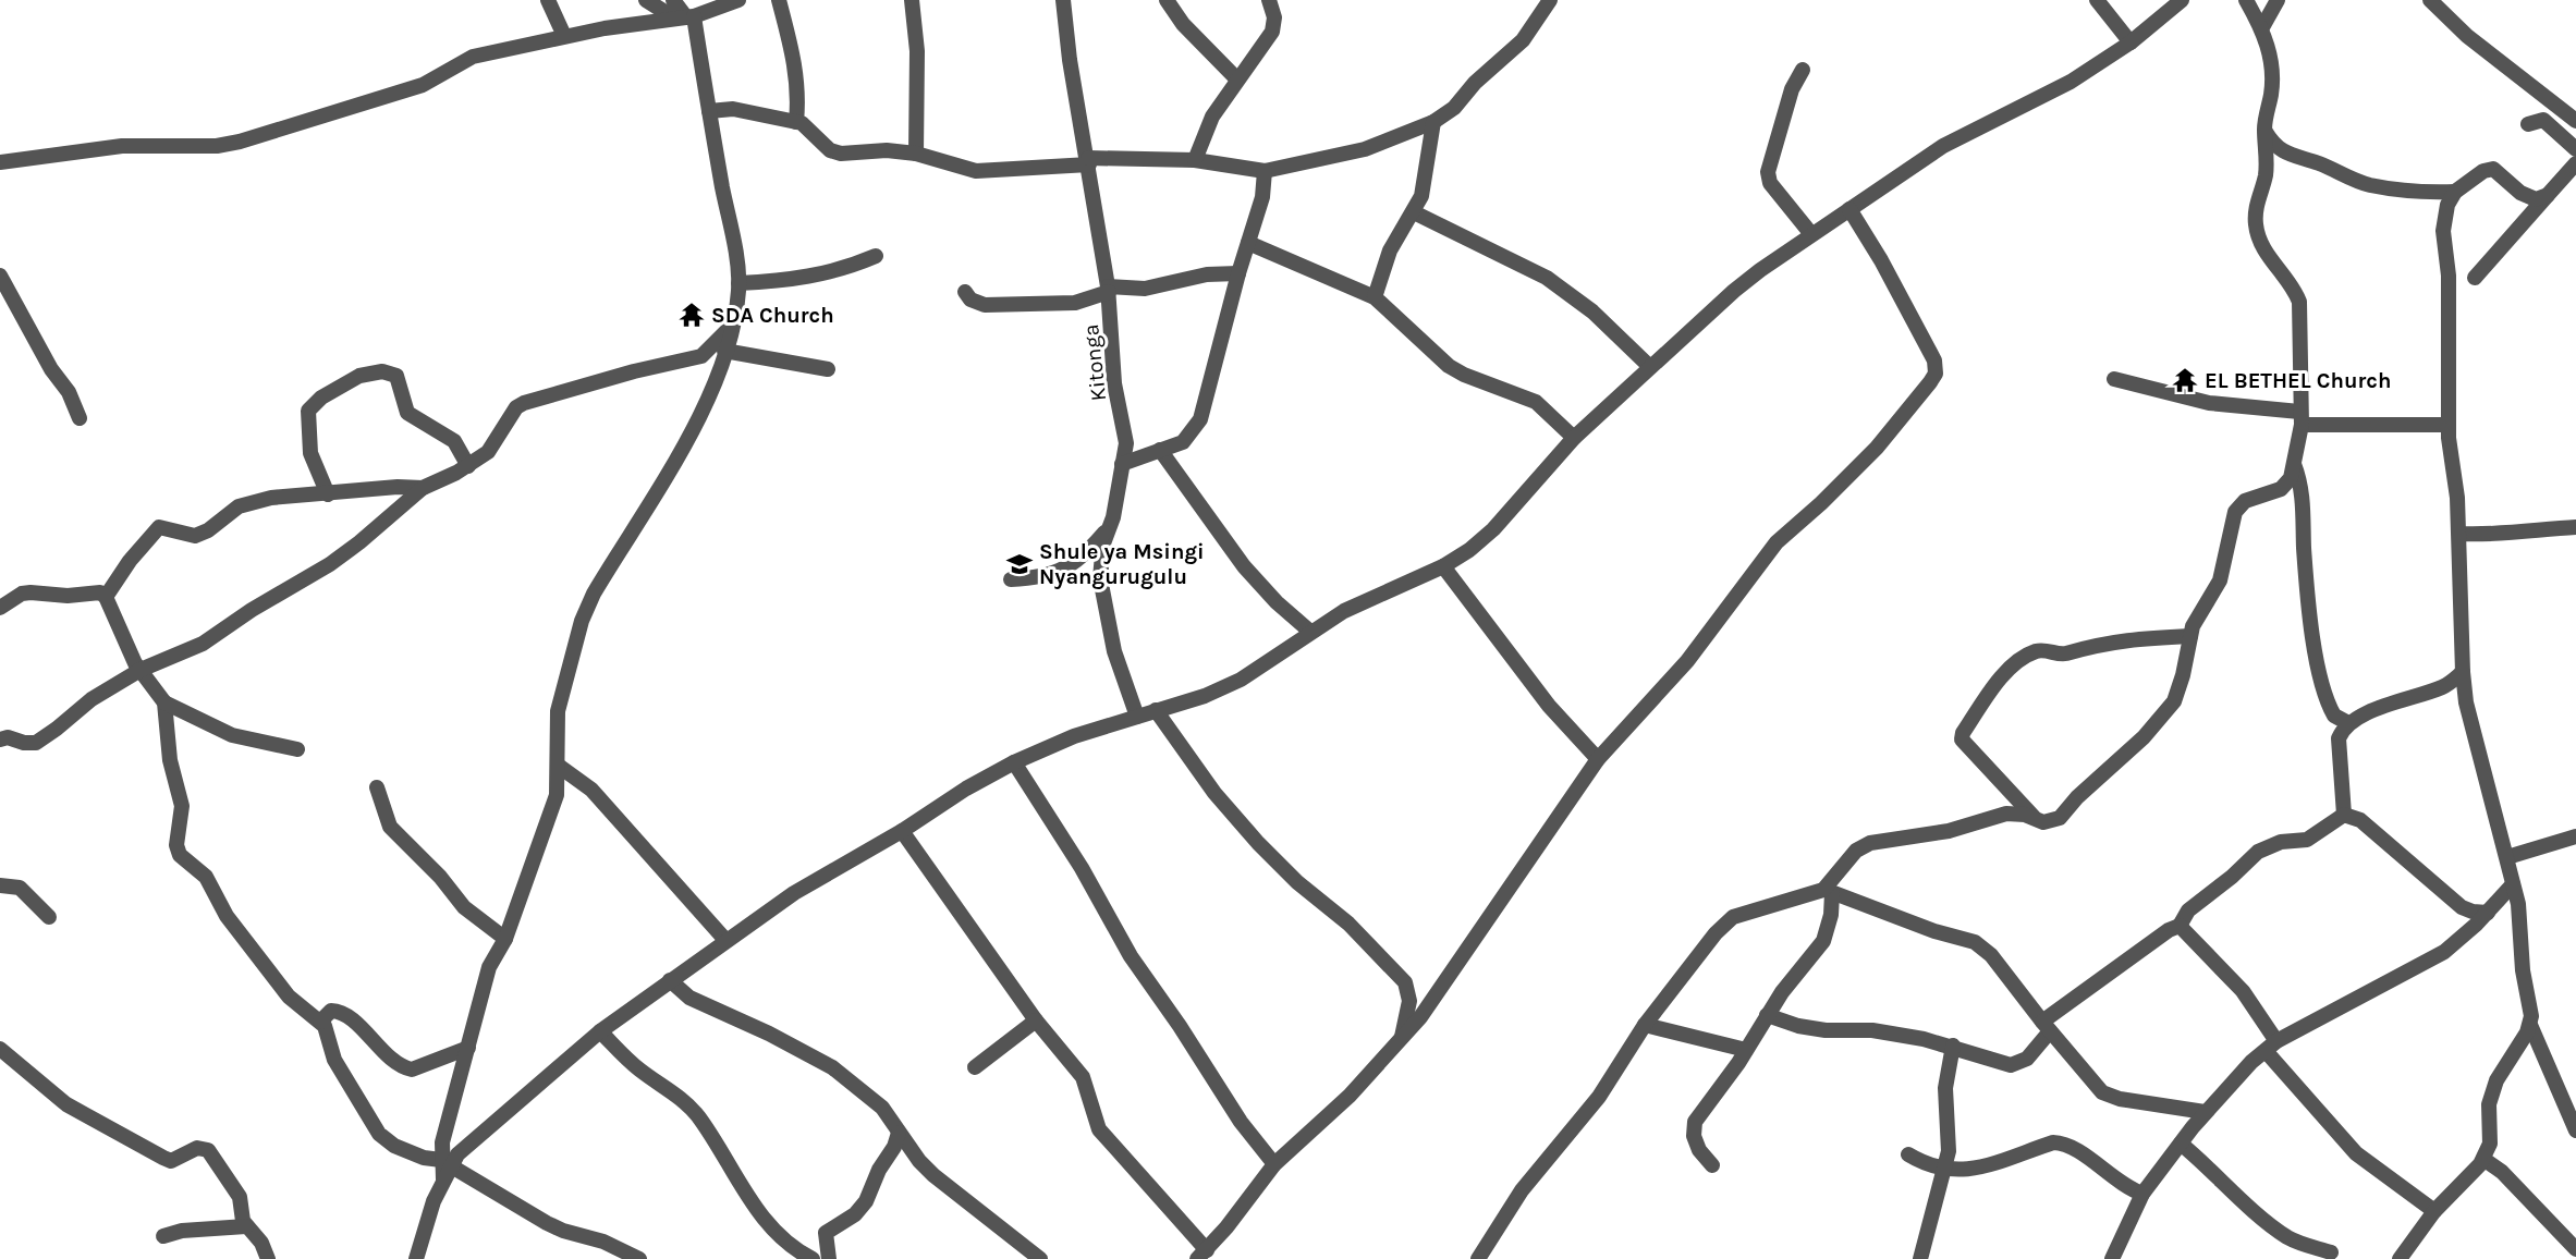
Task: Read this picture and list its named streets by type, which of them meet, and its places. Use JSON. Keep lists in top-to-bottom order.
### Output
{
  "streets": {
    "street": ["Kitonga"]
  },
  "places": {
    "temple": ["SDA Church", "EL BETHEL Church"],
    "school or university": ["Shule ya Msingi Nyangurugulu"]
  }
}
